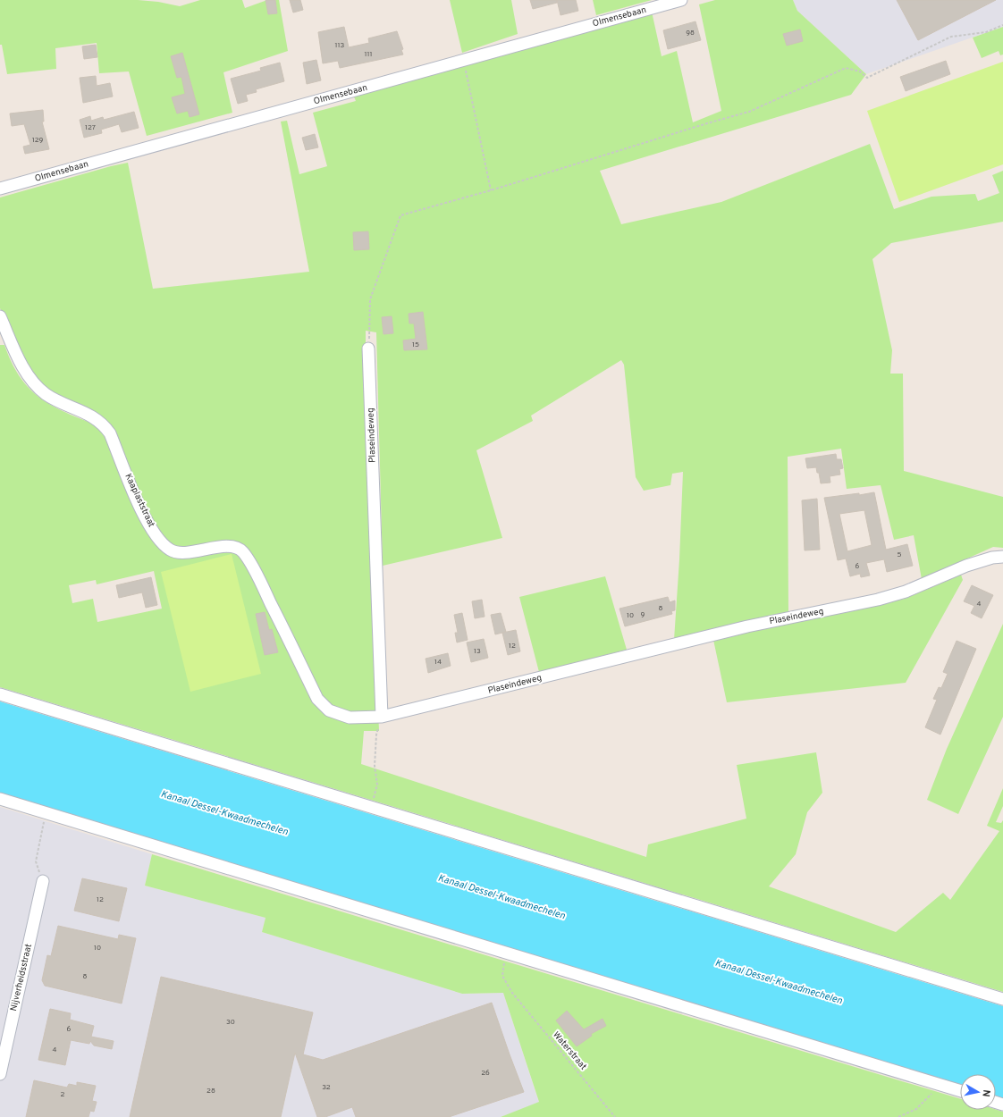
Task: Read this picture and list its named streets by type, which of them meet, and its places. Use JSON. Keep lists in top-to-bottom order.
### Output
{
  "streets": {
    "street": [
      "Olmensebaan",
      "Plaseindeweg",
      "Kaaplaststraat",
      "Nijverheidsstraat"
    ],
    "path": ["Waterstraat"]
  },
  "crossings": [
    ["Plaseindeweg", "Kaaplaststraat"]
  ],
  "water": ["Kanaal Dessel-Kwaadmechelen"],
  "house_numbers": [
    "98",
    "113",
    "111",
    "127",
    "129",
    "15",
    "5",
    "6",
    "4",
    "8",
    "9",
    "10",
    "12",
    "13",
    "14",
    "12",
    "10",
    "8",
    "30",
    "6",
    "4",
    "26",
    "32",
    "28",
    "2"
  ],
  "north": "right"
}
